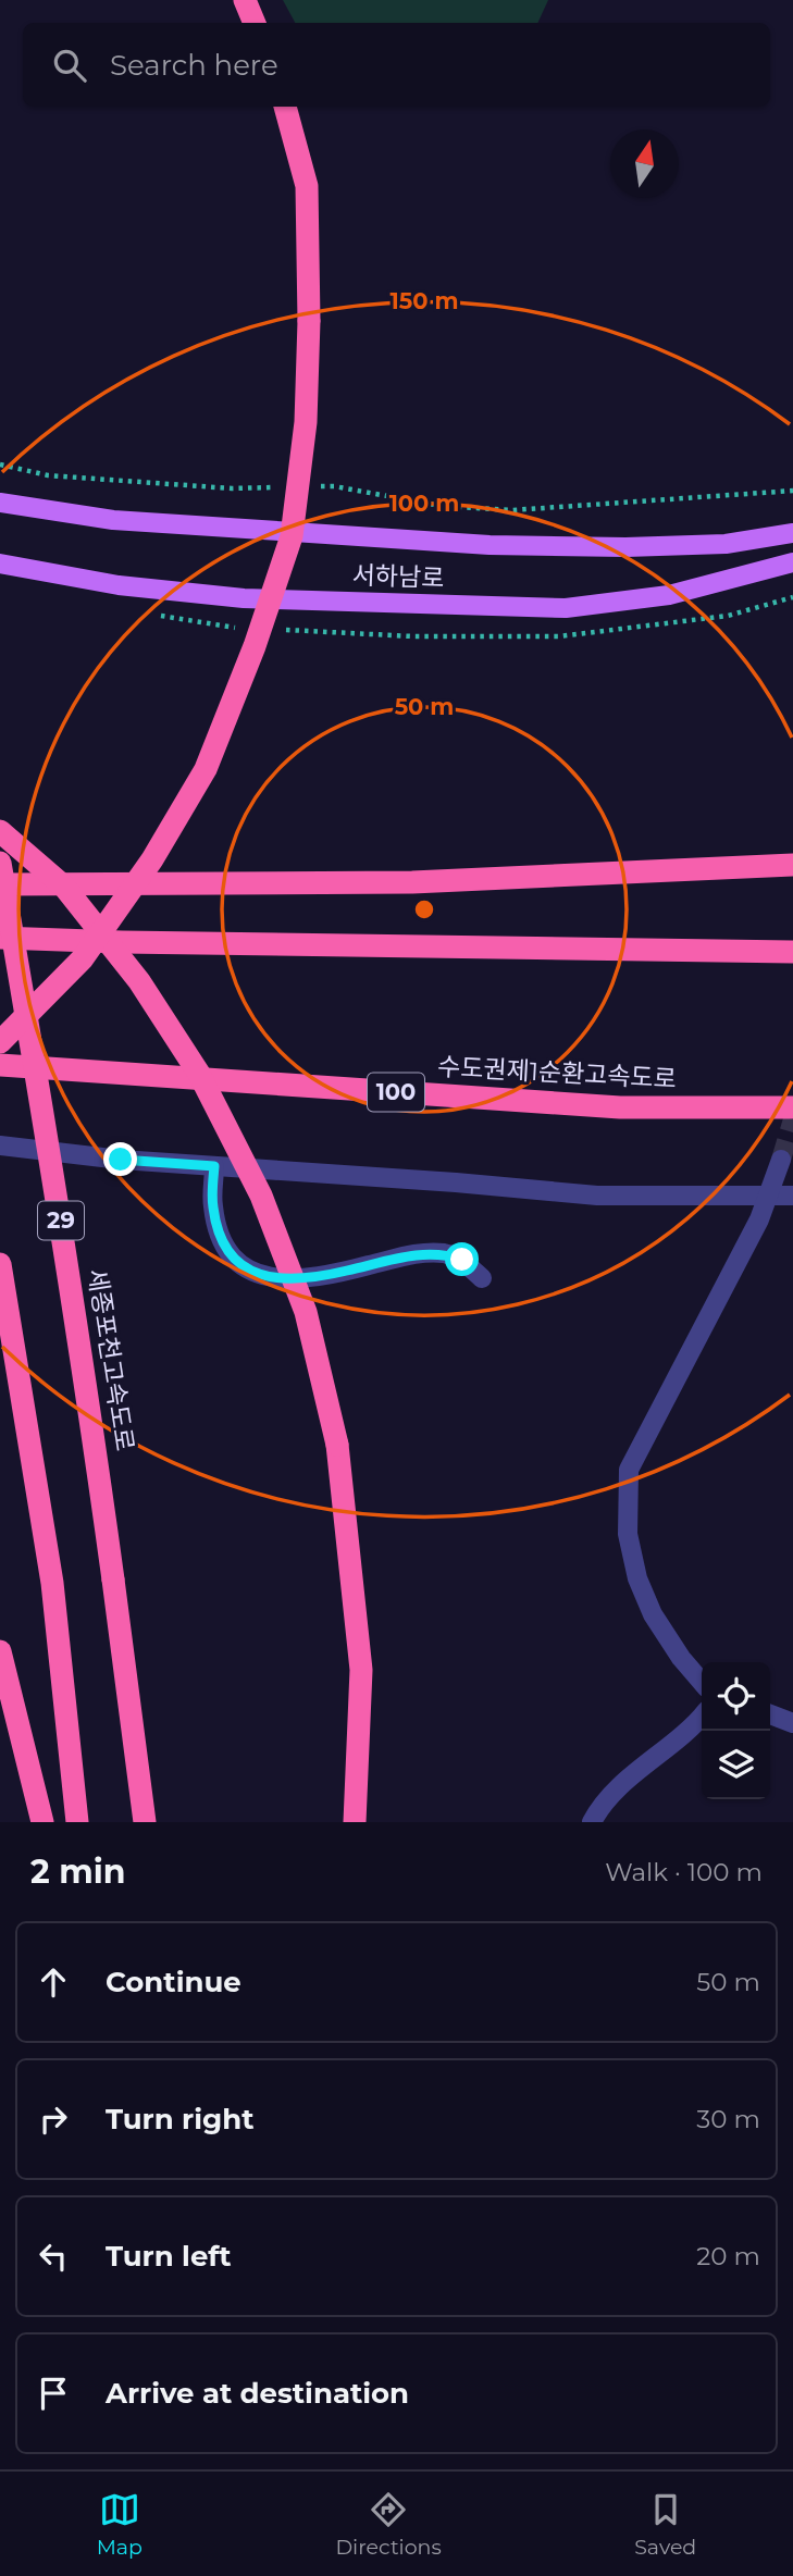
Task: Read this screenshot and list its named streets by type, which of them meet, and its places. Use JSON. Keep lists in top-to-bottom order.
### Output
{
  "streets": {
    "highway": [
      "수도권제1순환고속도로",
      "100",
      "29",
      "세종포천고속도로"
    ],
    "main road": ["서하남로"]
  },
  "north": "top",
  "page": {
    "search": "Search here",
    "heading": ["2 min", "Walk · 100 m"],
    "list": [
      ["Continue", "50 m"],
      ["Turn right", "30 m"],
      ["Turn left", "20 m"],
      "Arrive at destination"
    ],
    "nav": ["Map", "Directions", "Saved"]
  },
  "rings": ["150 m", "100 m", "50 m"]
}
